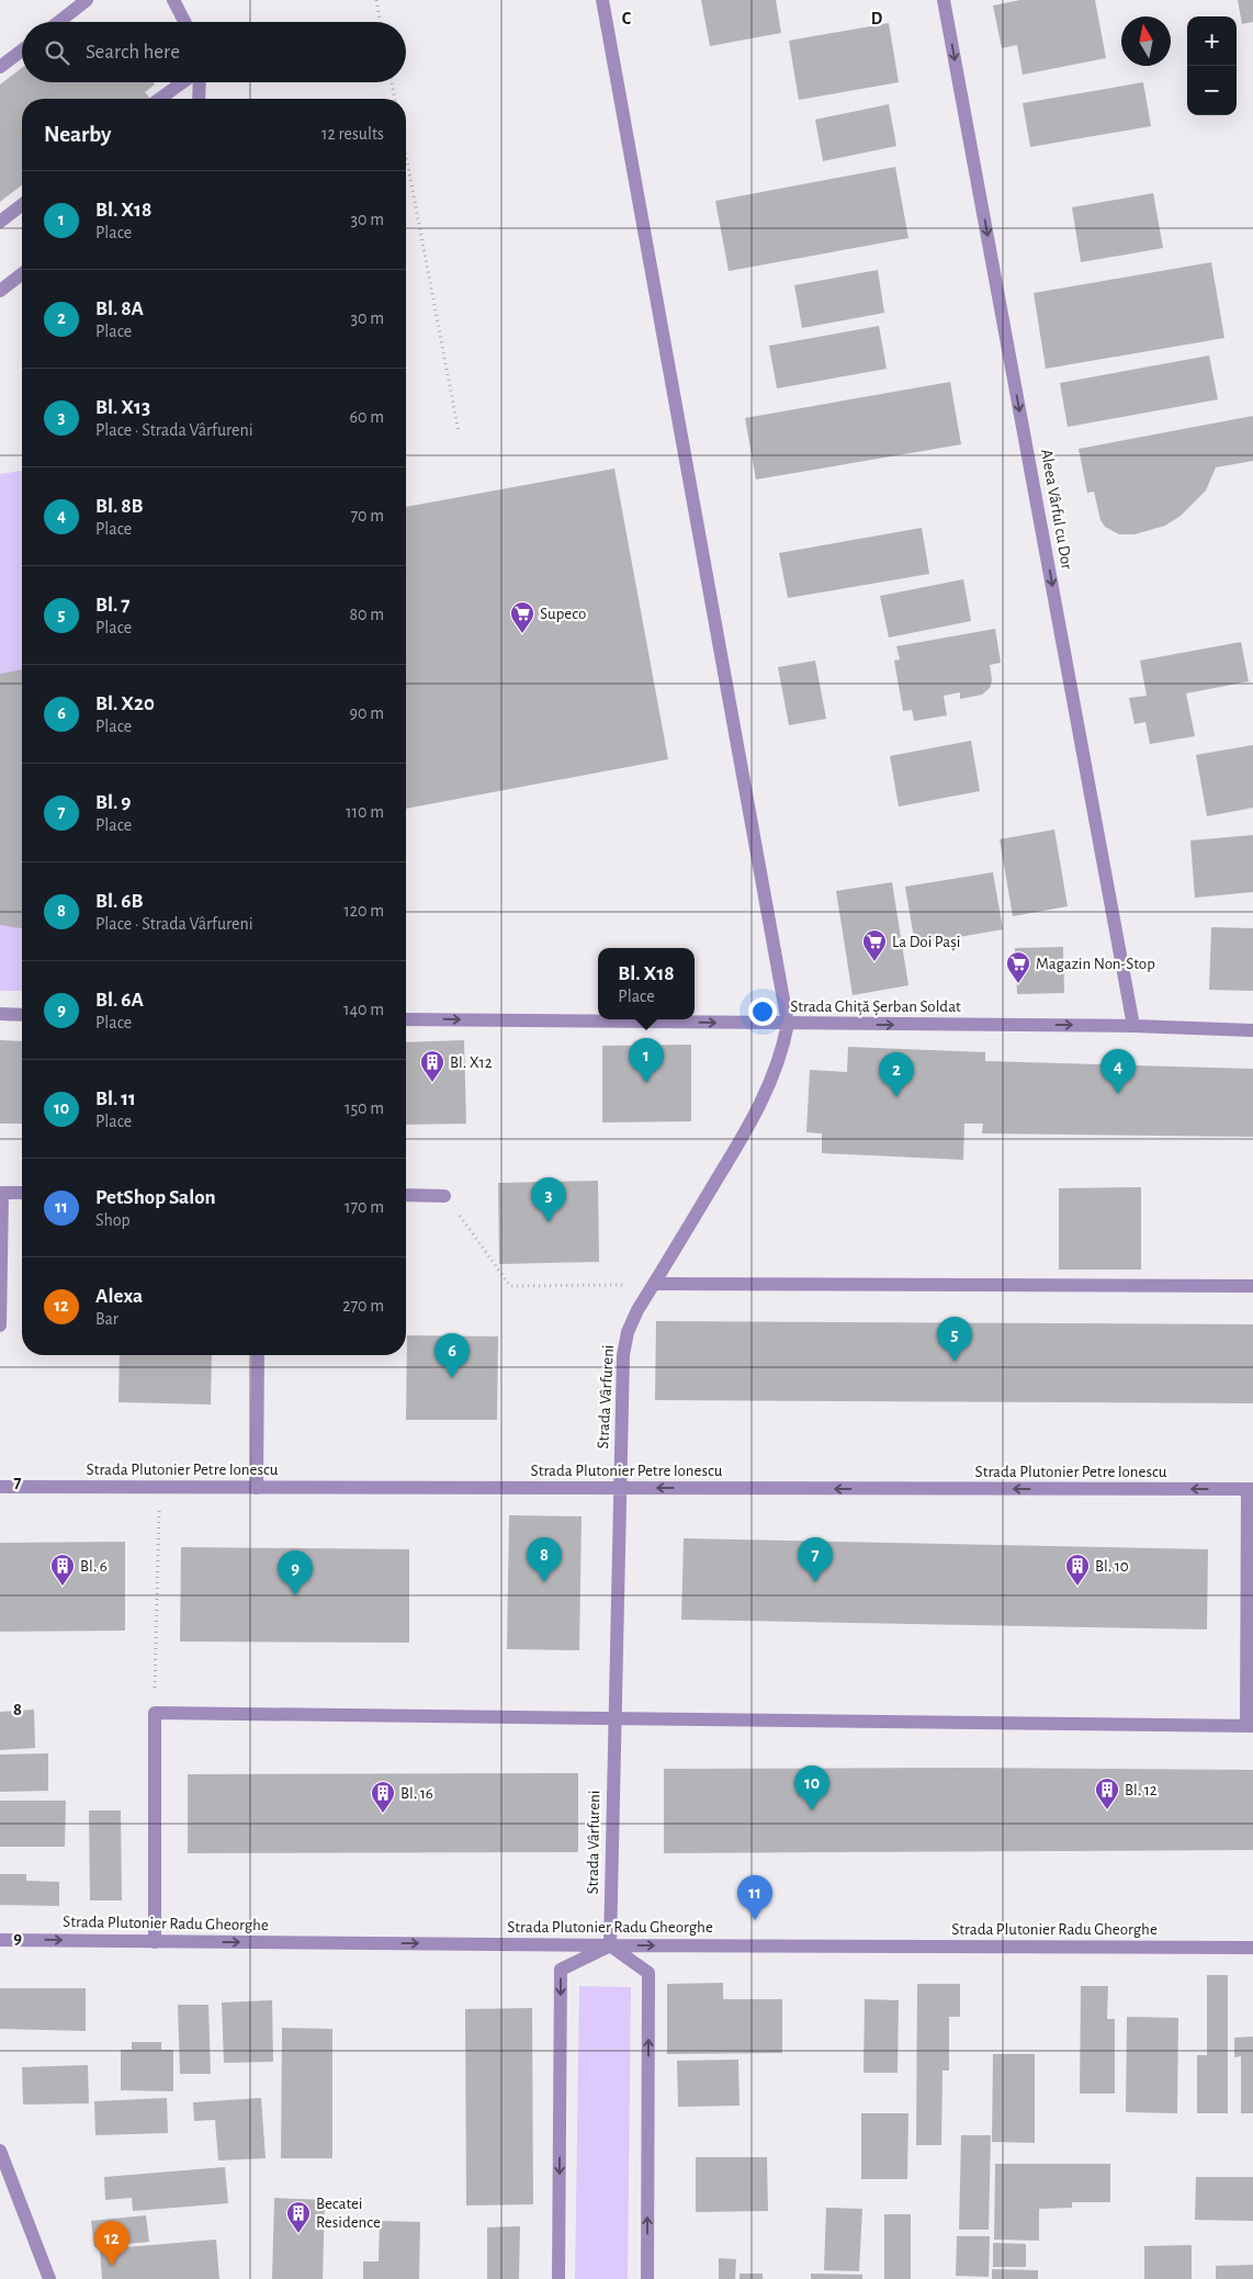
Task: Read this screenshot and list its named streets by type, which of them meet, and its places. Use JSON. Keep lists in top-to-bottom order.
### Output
{
  "streets": {
    "street": [
      "Aleea Vârful cu Dor",
      "Strada Ghiță Șerban Soldat",
      "Strada Vârfureni",
      "Strada Plutonier Petre Ionescu",
      "Strada Plutonier Radu Gheorghe"
    ]
  },
  "crossings": [
    ["Aleea Vârful cu Dor", "Strada Ghiță Șerban Soldat"],
    ["Strada Ghiță Șerban Soldat", "Strada Vârfureni"],
    ["Strada Vârfureni", "Strada Plutonier Petre Ionescu"],
    ["Strada Vârfureni", "Strada Plutonier Radu Gheorghe"]
  ],
  "one_way": [
    "Aleea Vârful cu Dor",
    "Strada Ghiță Șerban Soldat",
    "Strada Plutonier Petre Ionescu",
    "Strada Plutonier Radu Gheorghe"
  ],
  "places": {
    "supermarket": ["Supeco", "La Doi Pași", "Magazin Non-Stop"],
    "building": [
      "Bl. X12",
      "Bl. 6",
      "Bl. 10",
      "Bl. 12",
      "Bl. 16",
      "Becatei Residence"
    ]
  },
  "north": "top",
  "page": {
    "map_buttons": ["+", "−"],
    "search": "Search here",
    "heading": ["Nearby", "12 results"],
    "list": [
      {
        "mark": "1",
        "name": "Bl. X18",
        "note": "Place",
        "value": "30 m"
      },
      {
        "mark": "2",
        "name": "Bl. 8A",
        "note": "Place",
        "value": "30 m"
      },
      {
        "mark": "3",
        "name": "Bl. X13",
        "note": "Place · Strada Vârfureni",
        "value": "60 m"
      },
      {
        "mark": "4",
        "name": "Bl. 8B",
        "note": "Place",
        "value": "70 m"
      },
      {
        "mark": "5",
        "name": "Bl. 7",
        "note": "Place",
        "value": "80 m"
      },
      {
        "mark": "6",
        "name": "Bl. X20",
        "note": "Place",
        "value": "90 m"
      },
      {
        "mark": "7",
        "name": "Bl. 9",
        "note": "Place",
        "value": "110 m"
      },
      {
        "mark": "8",
        "name": "Bl. 6B",
        "note": "Place · Strada Vârfureni",
        "value": "120 m"
      },
      {
        "mark": "9",
        "name": "Bl. 6A",
        "note": "Place",
        "value": "140 m"
      },
      {
        "mark": "10",
        "name": "Bl. 11",
        "note": "Place",
        "value": "150 m"
      },
      {
        "mark": "11",
        "name": "PetShop Salon",
        "note": "Shop",
        "value": "170 m"
      },
      {
        "mark": "12",
        "name": "Alexa",
        "note": "Bar",
        "value": "270 m"
      }
    ],
    "popup": ["Bl. X18", "Place"],
    "pins": [
      "1",
      "4",
      "2",
      "3",
      "5",
      "6",
      "7",
      "8",
      "9",
      "10",
      "11",
      "12"
    ]
  },
  "grid": {
    "columns": ["C", "D"],
    "rows": ["7", "8", "9"]
  }
}
